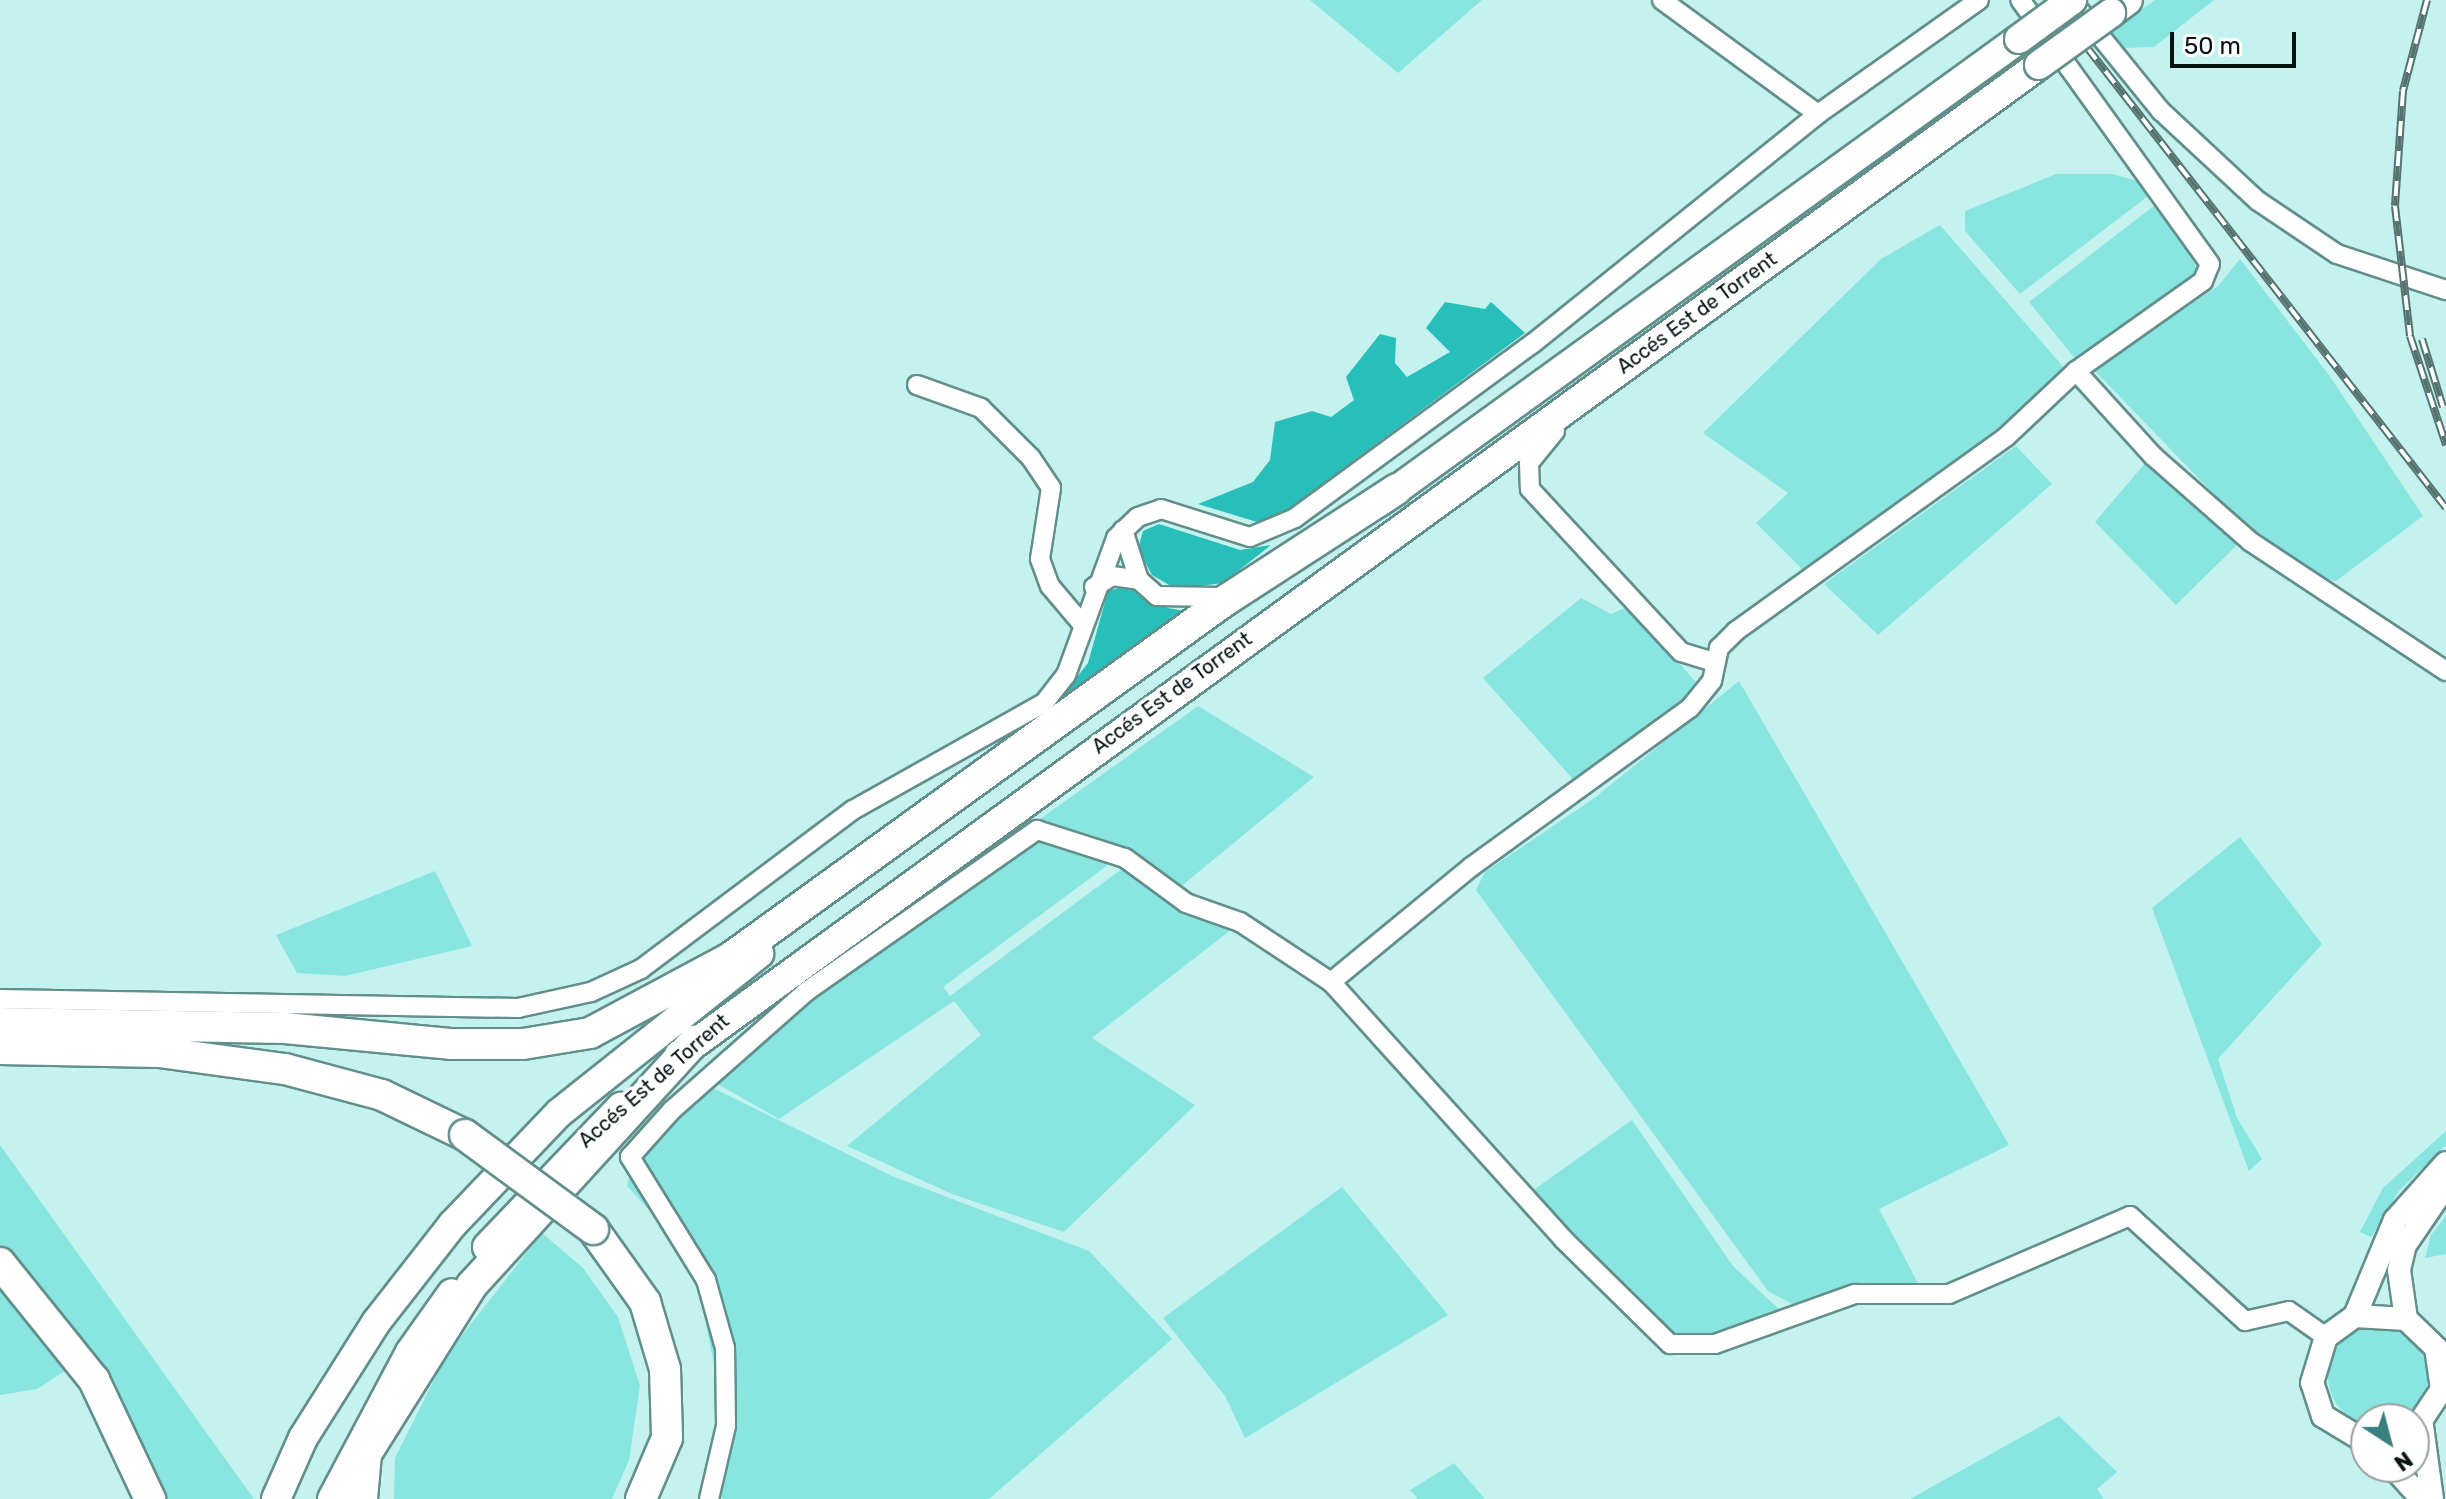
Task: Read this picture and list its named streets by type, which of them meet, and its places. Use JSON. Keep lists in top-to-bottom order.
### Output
{
  "streets": {
    "main road": ["Accés Est de Torrent"]
  },
  "scale_bar": "50 m",
  "north": "bottom right"
}
